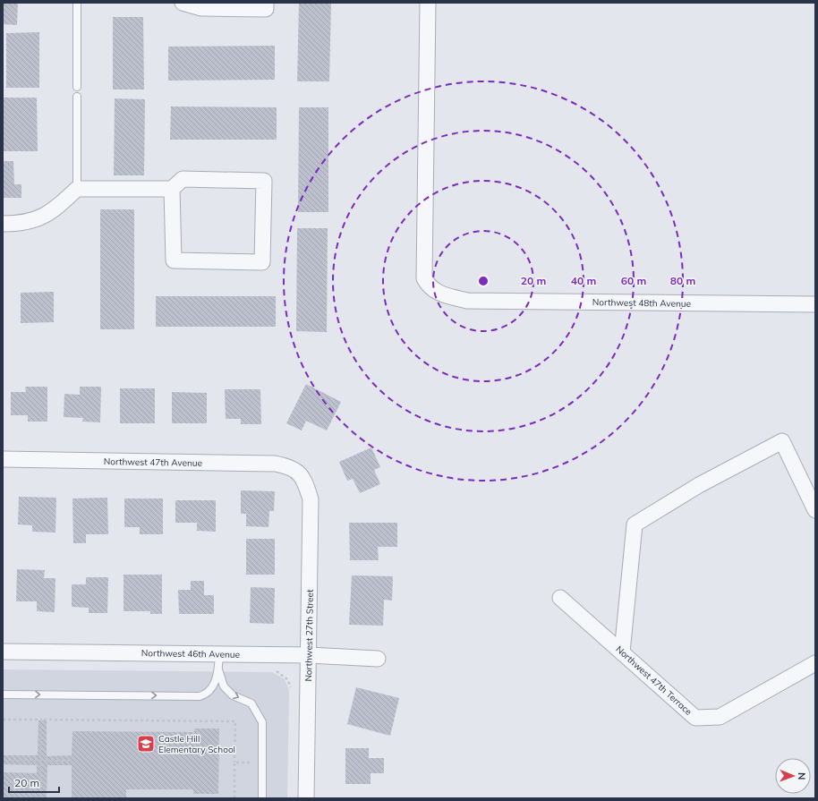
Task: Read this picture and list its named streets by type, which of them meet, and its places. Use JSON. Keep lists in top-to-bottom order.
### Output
{
  "streets": {
    "street": [
      "Northwest 48th Avenue",
      "Northwest 47th Avenue",
      "Northwest 27th Street",
      "Northwest 46th Avenue",
      "Northwest 47th Terrace"
    ]
  },
  "crossings": [
    ["Northwest 47th Avenue", "Northwest 27th Street"],
    ["Northwest 27th Street", "Northwest 46th Avenue"]
  ],
  "places": {
    "school or university": ["Castle Hill Elementary School"]
  },
  "scale_bar": "20 m",
  "north": "right",
  "rings": [
    "20 m",
    "40 m",
    "60 m",
    "80 m"
  ]
}
